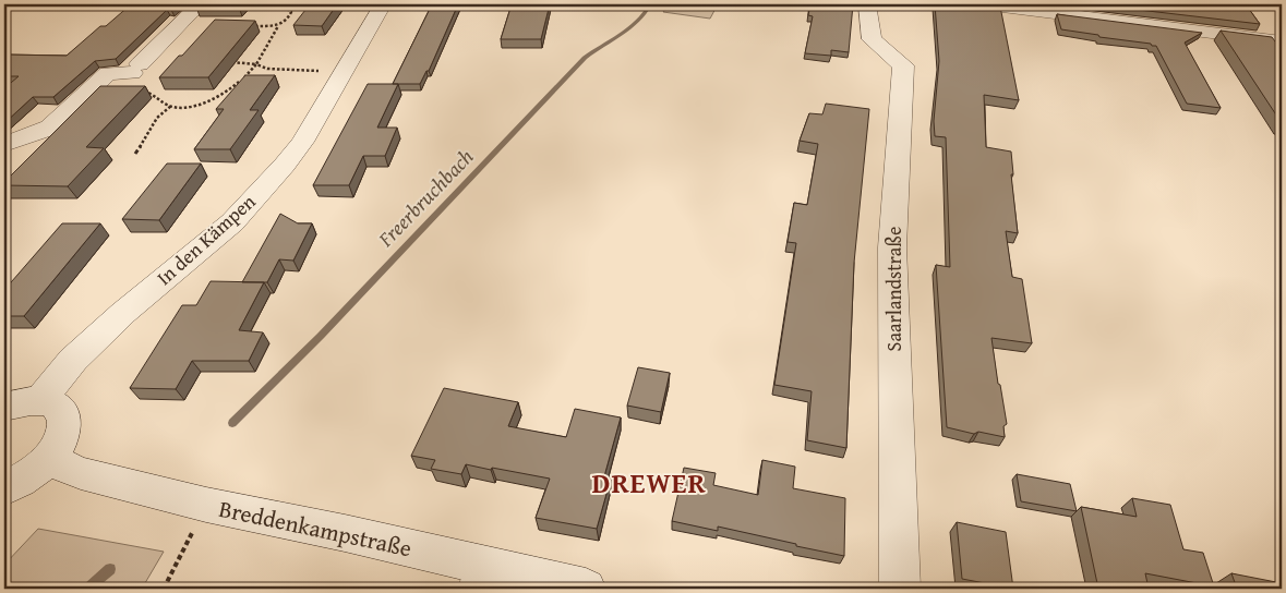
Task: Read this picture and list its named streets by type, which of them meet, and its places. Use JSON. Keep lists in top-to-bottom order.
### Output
{
  "streets": {
    "street": ["In den Kämpen", "Saarlandstraße", "Breddenkampstraße"]
  },
  "districts": ["DREWER"],
  "water": ["Freerbruchbach"]
}
